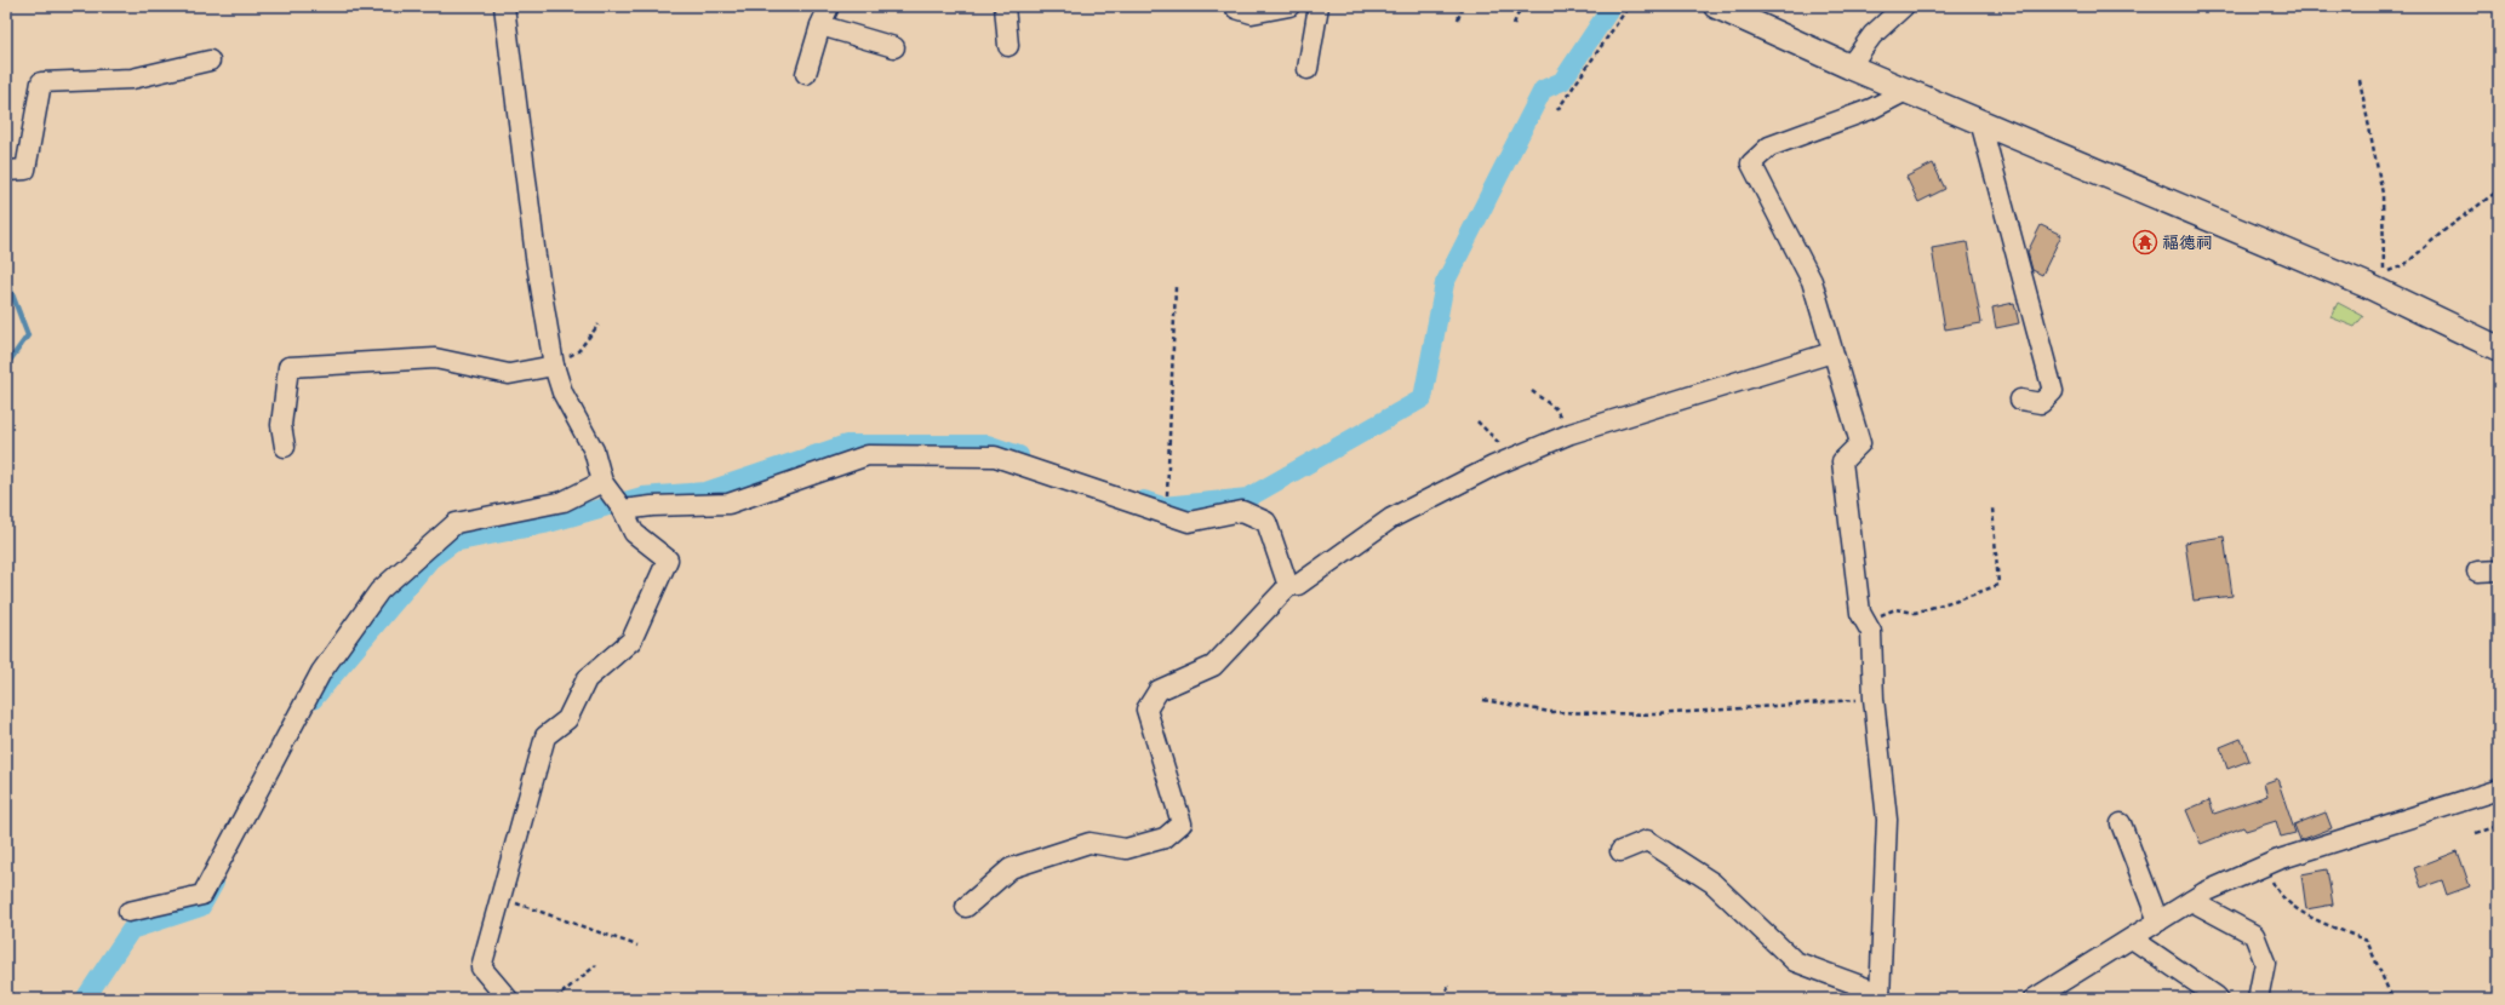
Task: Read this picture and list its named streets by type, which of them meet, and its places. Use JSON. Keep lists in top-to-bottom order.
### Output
{
  "places": {
    "temple": ["福德祠"]
  }
}
